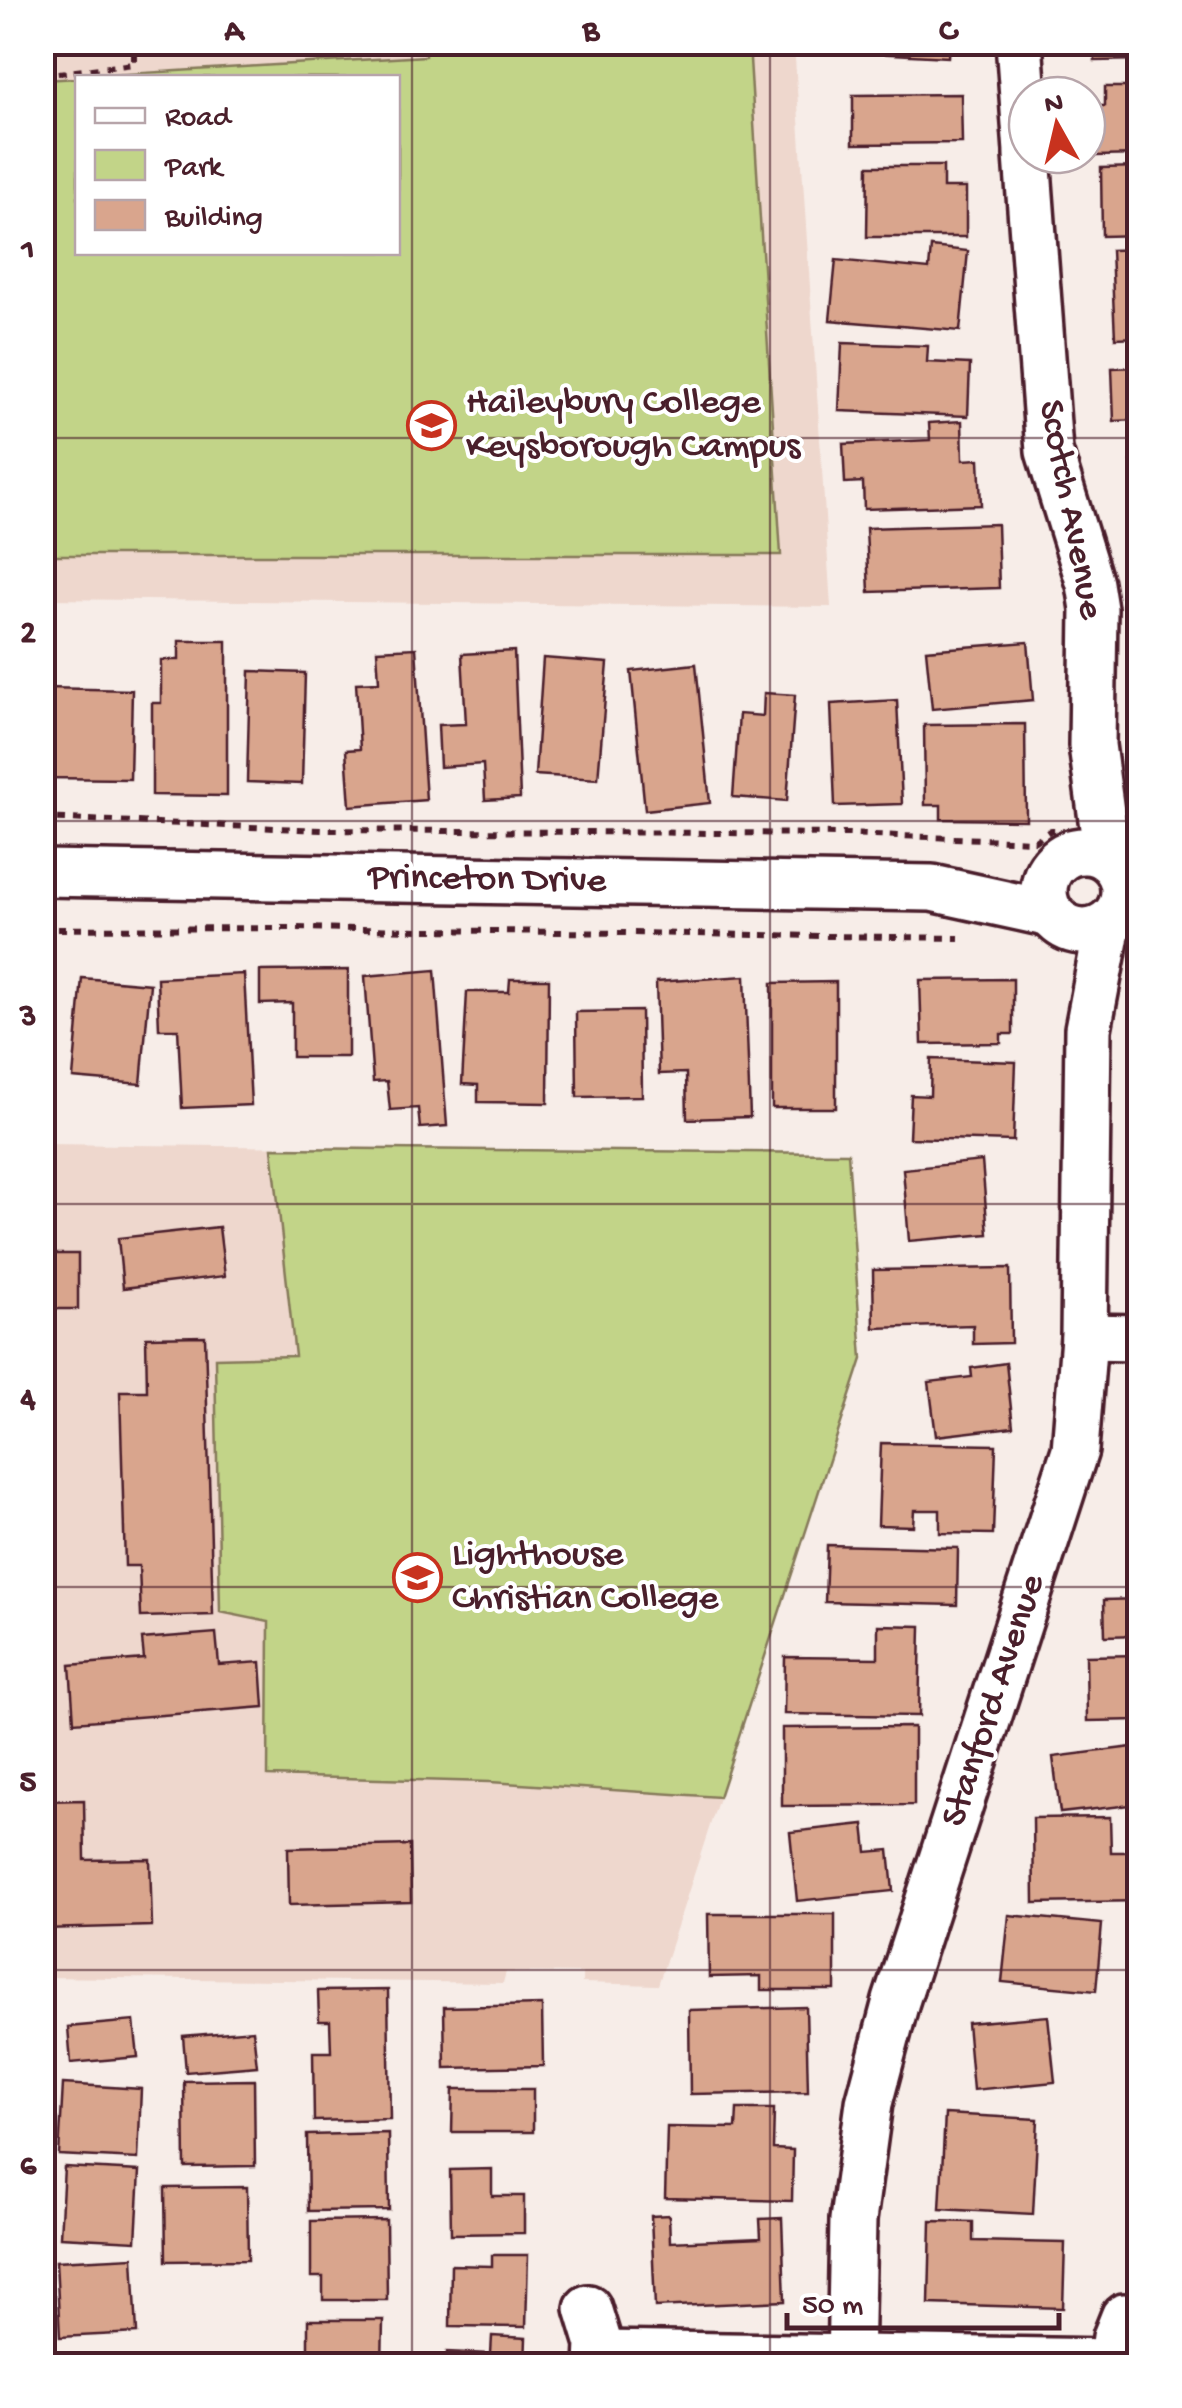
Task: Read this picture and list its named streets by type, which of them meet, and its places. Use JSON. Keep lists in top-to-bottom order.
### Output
{
  "streets": {
    "street": ["Scotch Avenue", "Princeton Drive", "Stanford Avenue"]
  },
  "crossings": [
    ["Scotch Avenue", "Princeton Drive"],
    ["Scotch Avenue", "Stanford Avenue"],
    ["Princeton Drive", "Stanford Avenue"]
  ],
  "places": {
    "school or university": ["Haileybury College Keysborough Campus", "Lighthouse Christian College"]
  },
  "legend": ["Road", "Park", "Building"],
  "scale_bar": "50 m",
  "north": "top",
  "grid": {
    "columns": ["A", "B", "C"],
    "rows": [
      "1",
      "2",
      "3",
      "4",
      "5",
      "6"
    ]
  }
}
